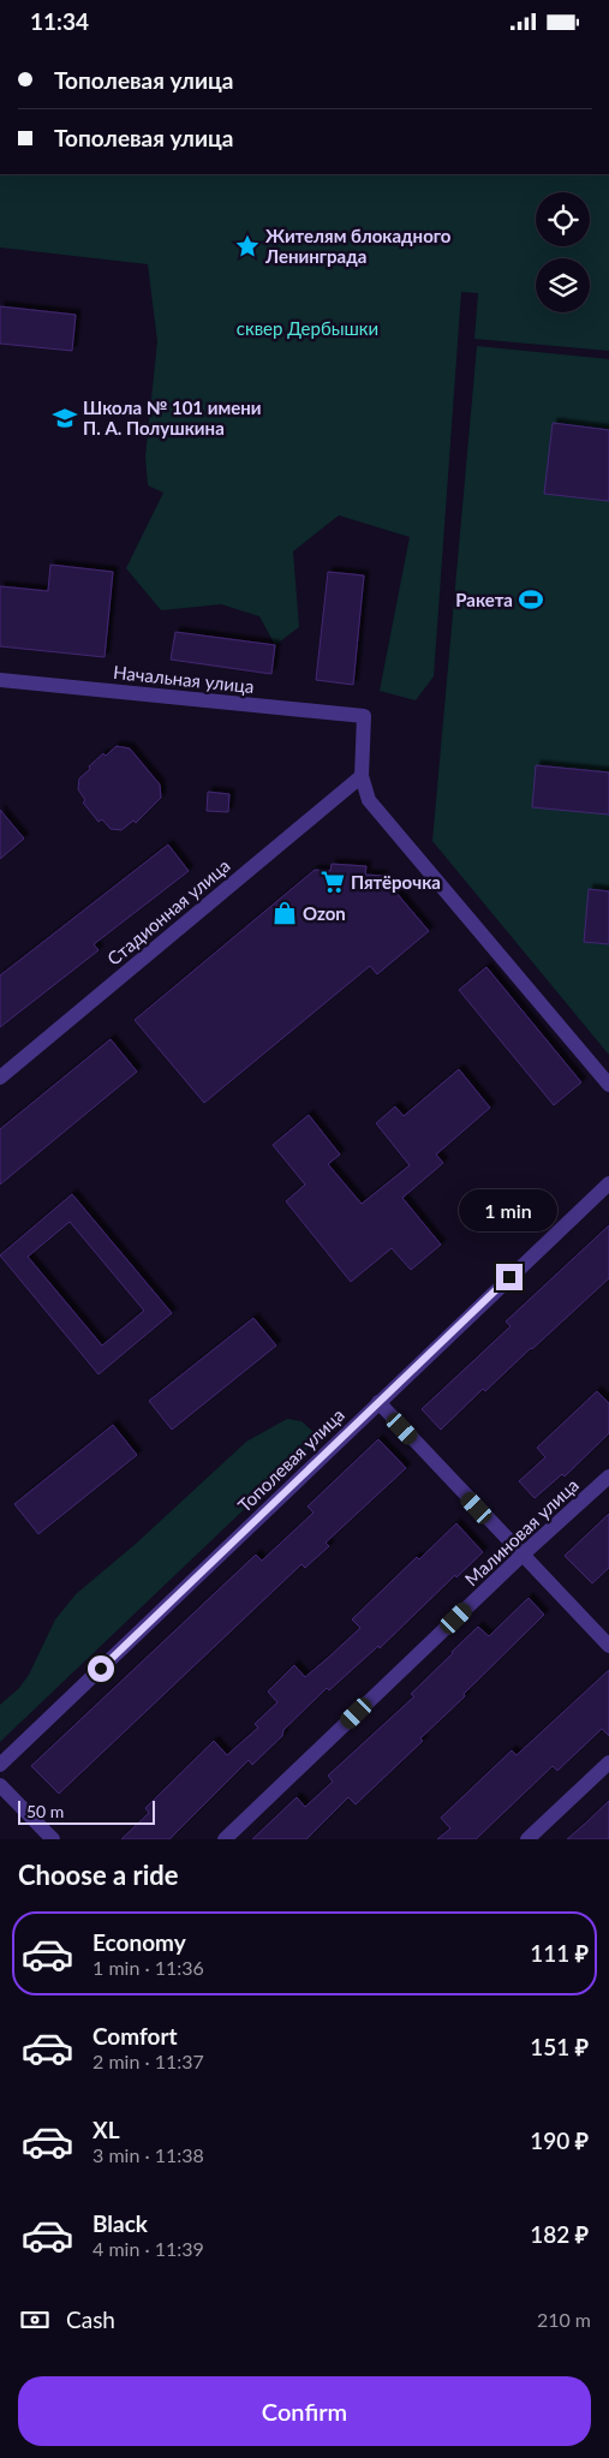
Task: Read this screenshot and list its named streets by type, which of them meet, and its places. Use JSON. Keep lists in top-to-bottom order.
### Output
{
  "streets": {
    "street": [
      "Начальная улица",
      "Стадионная улица",
      "Тополевая улица",
      "Малиновая улица"
    ]
  },
  "crossings": [
    ["Начальная улица", "Стадионная улица"]
  ],
  "parks": ["сквер Дербышки"],
  "places": {
    "place": ["Жителям блокадного Ленинграда"],
    "school or university": ["Школа № 101 имени П. А. Полушкина"],
    "sports": ["Ракета"],
    "supermarket": ["Пятёрочка"],
    "shop": ["Ozon"]
  },
  "scale_bar": "50 m",
  "page": {
    "status": "11:34",
    "banner": ["Тополевая улица", "Тополевая улица"],
    "bubble": "1 min",
    "scale": "50 m",
    "heading": "Choose a ride",
    "list": [
      {
        "name": "Economy",
        "note": "1 min · 11:36",
        "value": "111 ₽"
      },
      {
        "name": "Comfort",
        "note": "2 min · 11:37",
        "value": "151 ₽"
      },
      {
        "name": "XL",
        "note": "3 min · 11:38",
        "value": "190 ₽"
      },
      {
        "name": "Black",
        "note": "4 min · 11:39",
        "value": "182 ₽"
      }
    ],
    "pay": ["Cash", "210 m"],
    "buttons": "Confirm"
  }
}
